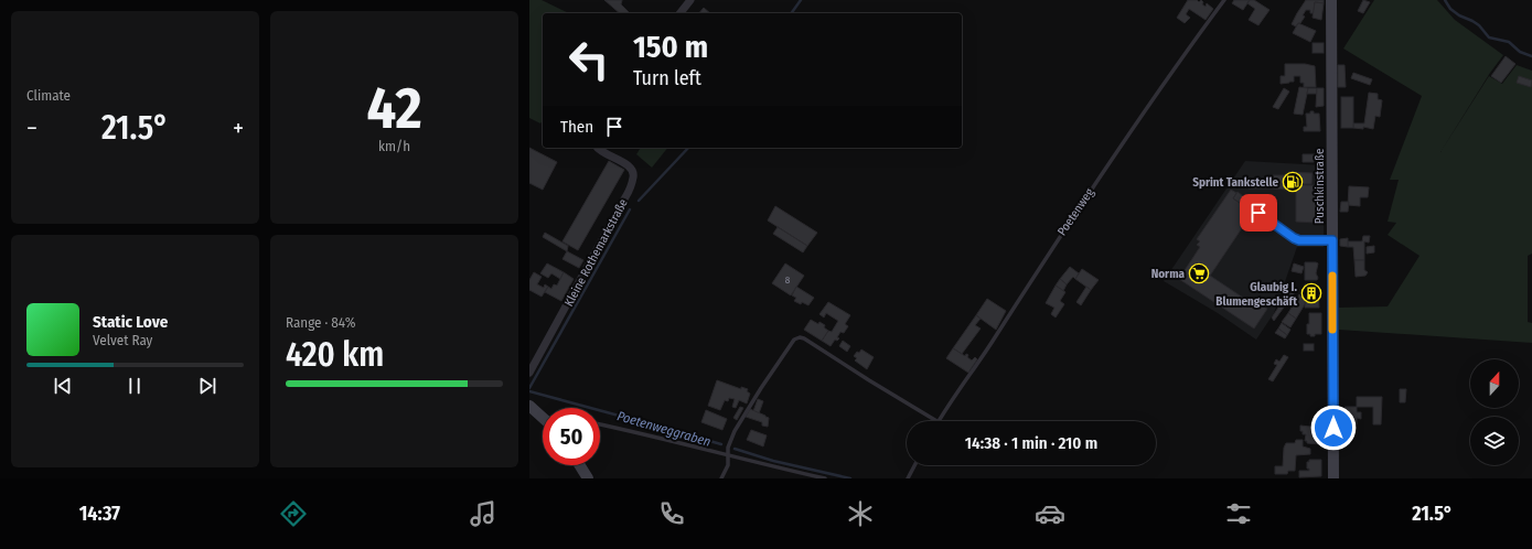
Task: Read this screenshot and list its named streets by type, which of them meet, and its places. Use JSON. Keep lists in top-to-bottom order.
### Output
{
  "streets": {
    "main road": ["Puschkinstraße"],
    "street": ["Kleine Rothemarkstraße"],
    "lane": ["Poetenweg"]
  },
  "water": ["Poetenweggraben"],
  "places": {
    "fuel station": ["Sprint Tankstelle"],
    "supermarket": ["Norma"],
    "building": ["Glaubig I. Blumengeschäft"]
  },
  "house_numbers": ["8"],
  "north": "top",
  "page": {
    "tile": [
      "Climate",
      ["42", "km/h"],
      ["Range · 84%", "420 km"]
    ],
    "turn": ["150 m", "Turn left"],
    "then": "Then",
    "heat": ["−", "21.5°", "+"],
    "song": ["Static Love", "Velvet Ray"],
    "limit": "50",
    "trip": "14:38 · 1 min · 210 m",
    "tabs": ["14:37", "21.5°"]
  }
}
